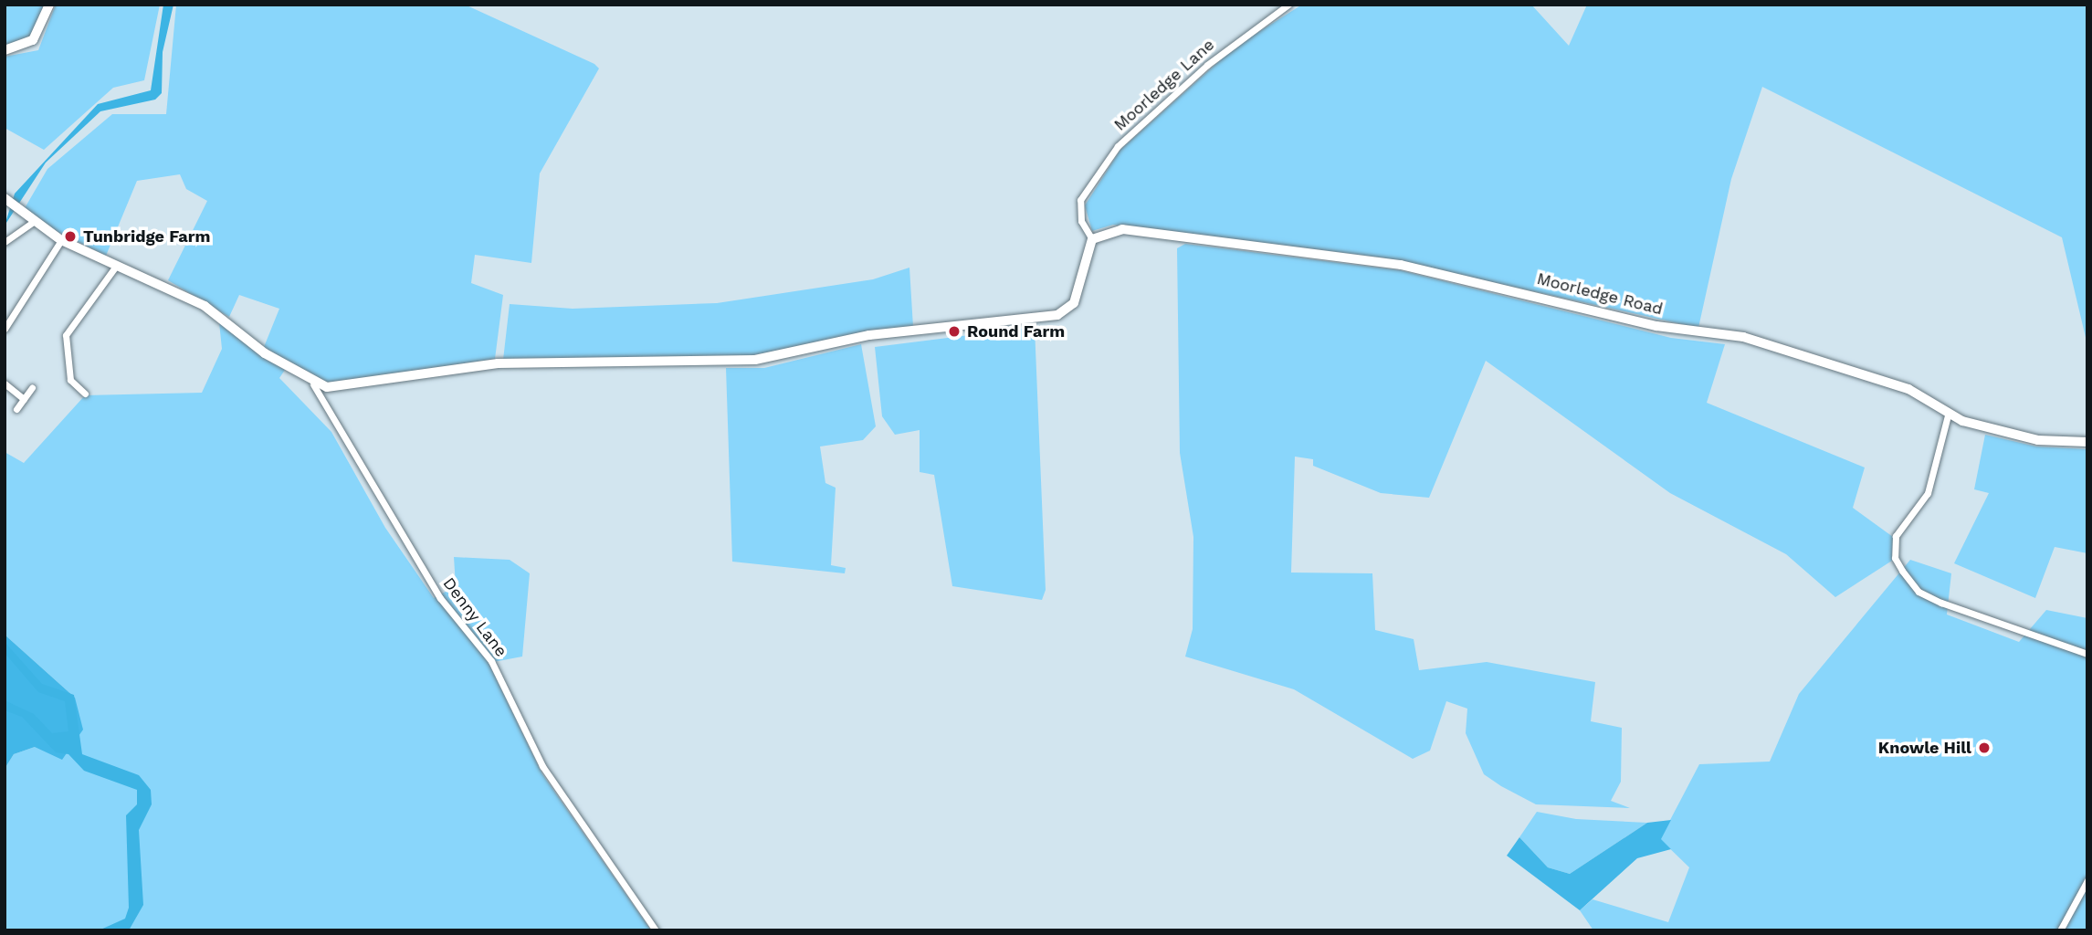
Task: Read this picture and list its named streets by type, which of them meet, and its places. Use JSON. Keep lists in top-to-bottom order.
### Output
{
  "streets": {
    "street": ["Moorledge Lane", "Moorledge Road", "Denny Lane"]
  },
  "crossings": [
    ["Moorledge Lane", "Moorledge Road"]
  ],
  "places": ["Tunbridge Farm", "Round Farm", "Knowle Hill"]
}
